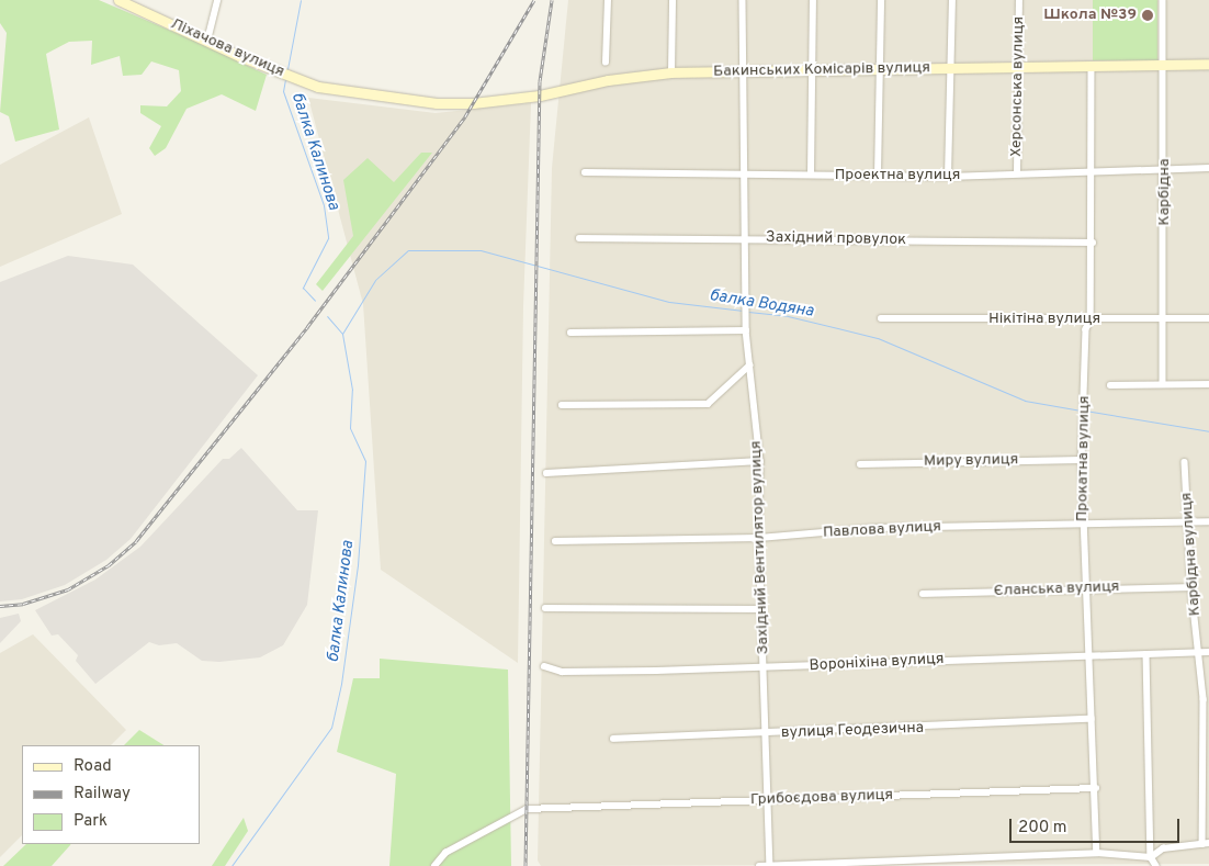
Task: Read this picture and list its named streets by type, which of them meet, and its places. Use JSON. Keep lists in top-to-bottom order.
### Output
{
  "streets": {
    "street": [
      "Ліхачова вулиця",
      "Бакинських Комісарів вулиця",
      "Херсонська вулиця",
      "Проектна вулиця",
      "Карбідна",
      "Західний провулок",
      "Нікітіна вулиця",
      "Прокатна вулиця",
      "Миру вулиця",
      "Павлова вулиця",
      "Західний Вентилятор вулиця",
      "Карбідна вулиця",
      "Єланська вулиця",
      "Вороніхіна вулиця",
      "вулиця Геодезична",
      "Грибоєдова вулиця"
    ]
  },
  "crossings": [
    ["Ліхачова вулиця", "Бакинських Комісарів вулиця"],
    ["Бакинських Комісарів вулиця", "Херсонська вулиця"],
    ["Бакинських Комісарів вулиця", "Карбідна"],
    ["Бакинських Комісарів вулиця", "Прокатна вулиця"],
    ["Бакинських Комісарів вулиця", "Західний Вентилятор вулиця"],
    ["Херсонська вулиця", "Проектна вулиця"],
    ["Проектна вулиця", "Карбідна"],
    ["Проектна вулиця", "Прокатна вулиця"],
    ["Проектна вулиця", "Західний Вентилятор вулиця"],
    ["Карбідна", "Нікітіна вулиця"],
    ["Західний провулок", "Прокатна вулиця"],
    ["Західний провулок", "Західний Вентилятор вулиця"],
    ["Нікітіна вулиця", "Прокатна вулиця"],
    ["Прокатна вулиця", "Миру вулиця"],
    ["Прокатна вулиця", "Павлова вулиця"],
    ["Прокатна вулиця", "Єланська вулиця"],
    ["Прокатна вулиця", "Вороніхіна вулиця"],
    ["Прокатна вулиця", "вулиця Геодезична"],
    ["Прокатна вулиця", "Грибоєдова вулиця"],
    ["Павлова вулиця", "Західний Вентилятор вулиця"],
    ["Павлова вулиця", "Карбідна вулиця"],
    ["Західний Вентилятор вулиця", "Вороніхіна вулиця"],
    ["Західний Вентилятор вулиця", "вулиця Геодезична"],
    ["Західний Вентилятор вулиця", "Грибоєдова вулиця"],
    ["Карбідна вулиця", "Єланська вулиця"],
    ["Карбідна вулиця", "Вороніхіна вулиця"]
  ],
  "water": ["балка Калинова", "балка Водяна"],
  "places": ["Школа №39"],
  "legend": ["Road", "Railway", "Park"],
  "scale_bar": "200 m"
}
